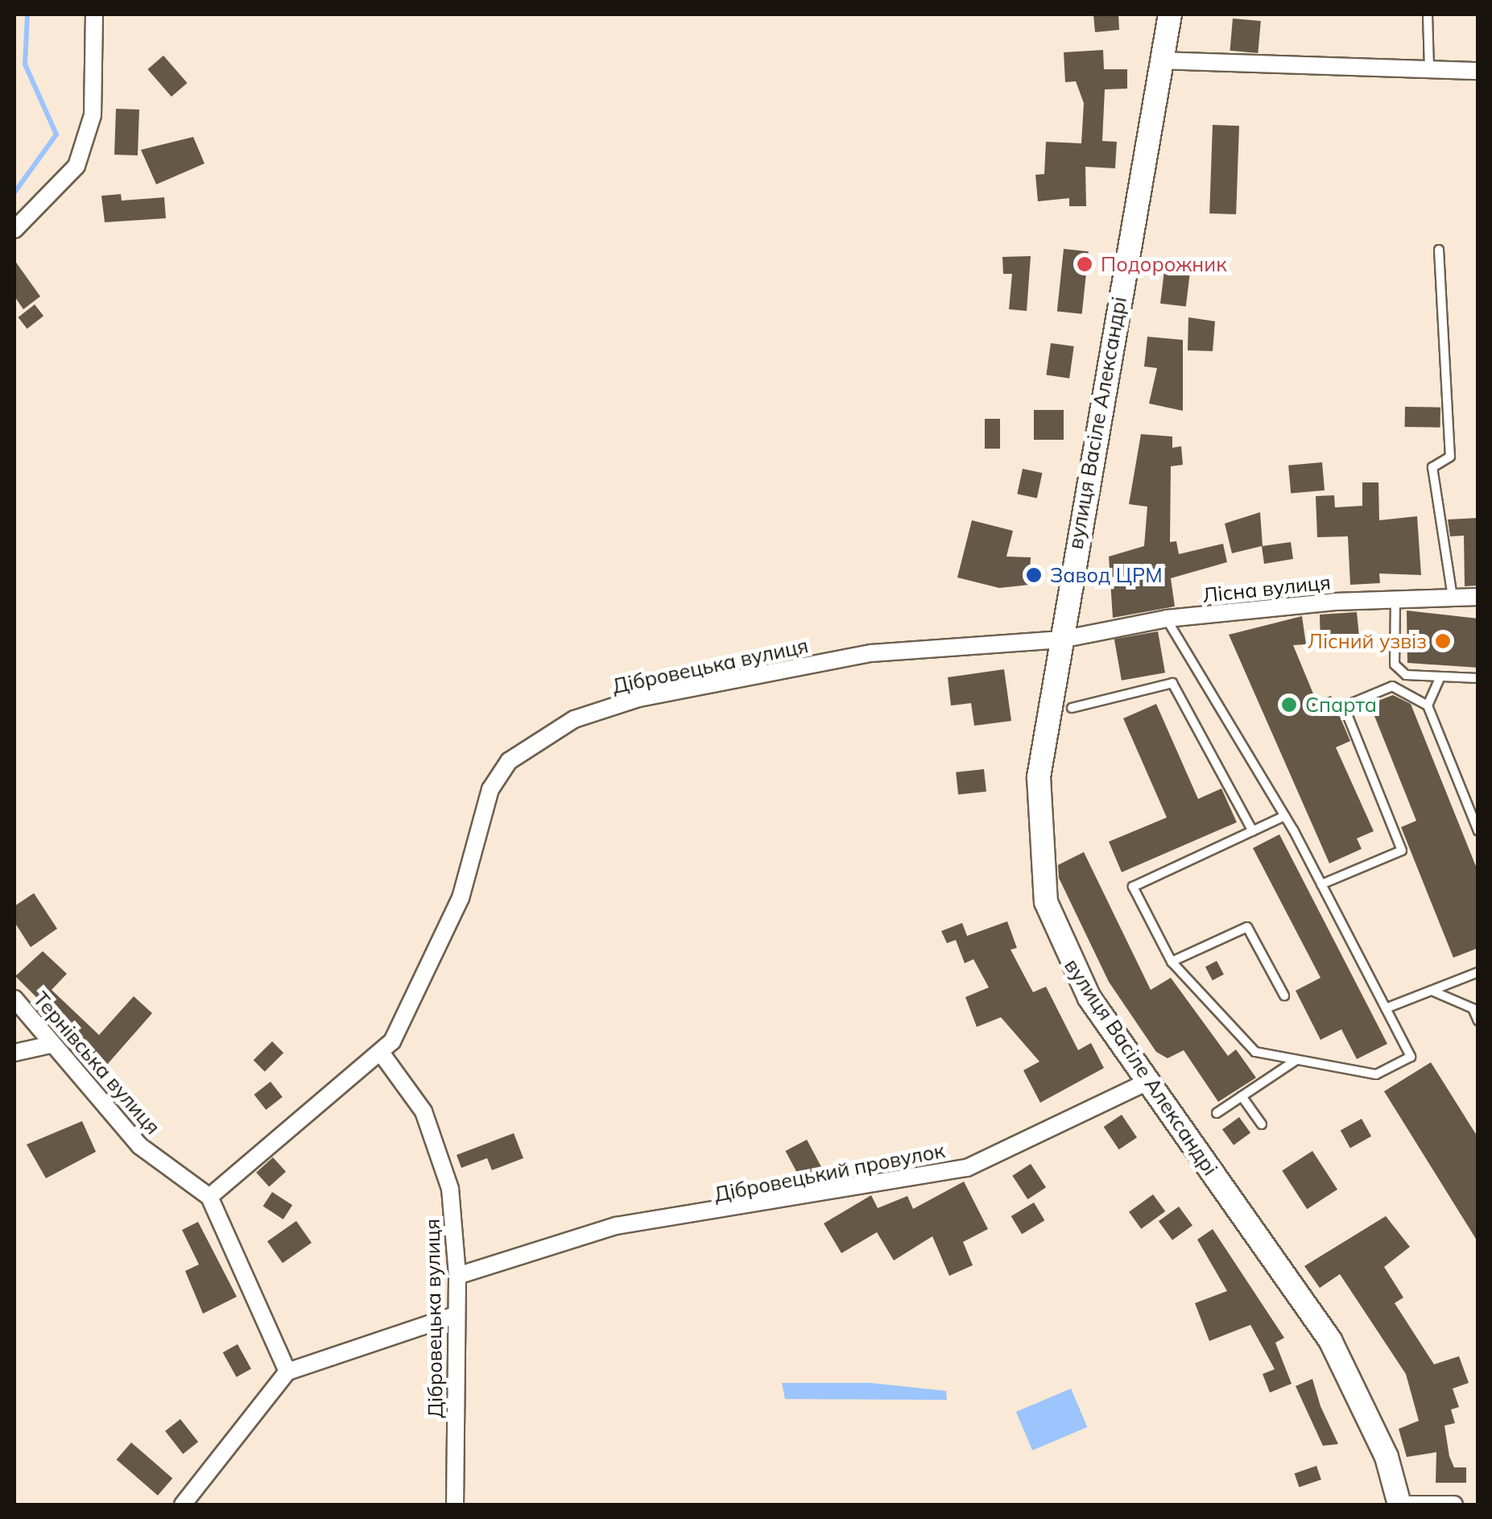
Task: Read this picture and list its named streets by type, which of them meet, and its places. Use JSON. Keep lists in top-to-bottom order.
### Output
{
  "streets": {
    "main road": ["вулиця Васіле Александрі"],
    "street": [
      "Лісна вулиця",
      "Дібровецька вулиця",
      "Тернівська вулиця",
      "Дібровецький провулок"
    ]
  },
  "crossings": [
    ["вулиця Васіле Александрі", "Лісна вулиця"],
    ["вулиця Васіле Александрі", "Дібровецька вулиця"],
    ["вулиця Васіле Александрі", "Дібровецький провулок"],
    ["Лісна вулиця", "Дібровецька вулиця"],
    ["Дібровецька вулиця", "Тернівська вулиця"],
    ["Дібровецька вулиця", "Дібровецький провулок"]
  ],
  "places": [
    "Подорожник",
    "Завод ЦРМ",
    "Лісний узвіз",
    "Спарта"
  ]
}
